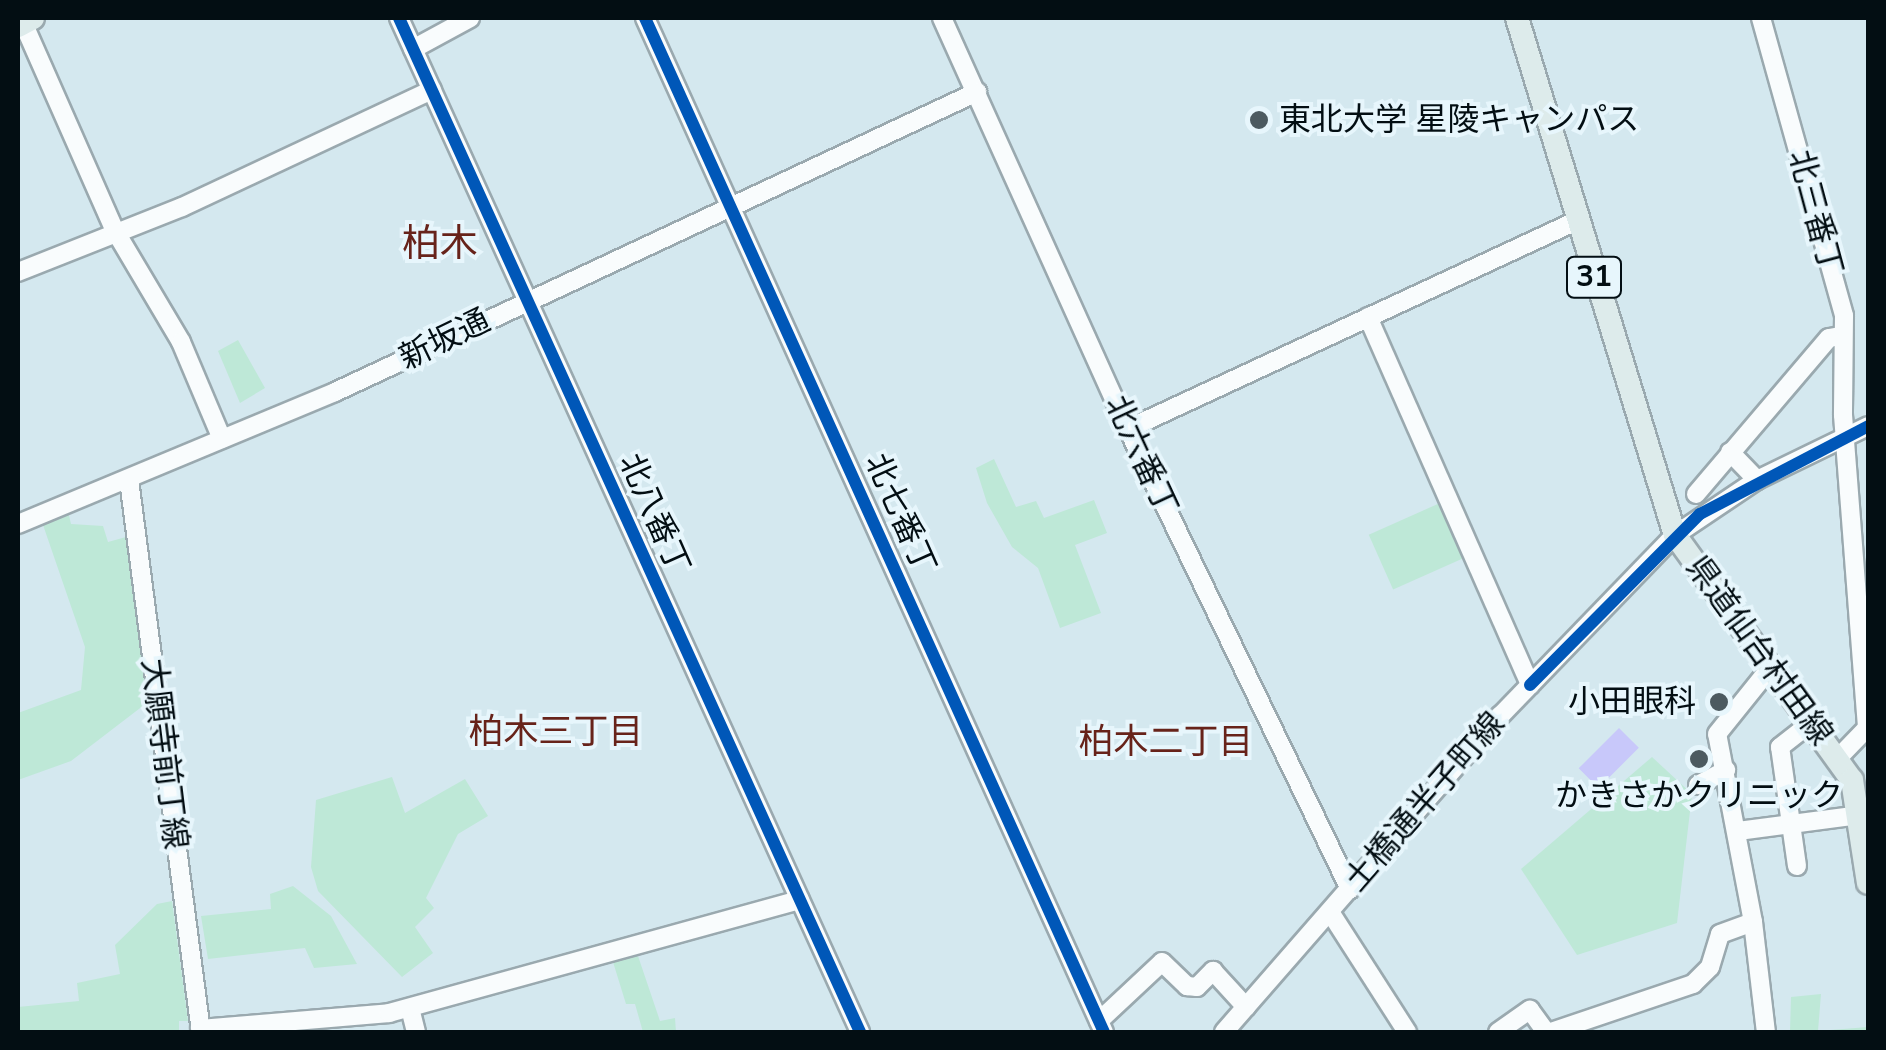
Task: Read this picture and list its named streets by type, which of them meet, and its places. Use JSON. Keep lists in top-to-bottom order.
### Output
{
  "streets": {
    "main road": ["31", "県道仙台村田線"],
    "street": [
      "北三番丁",
      "新坂通",
      "北六番丁",
      "北八番丁",
      "北七番丁",
      "大願寺前丁線",
      "土橋通半子町線"
    ]
  },
  "crossings": [
    ["北三番丁", "県道仙台村田線"],
    ["北三番丁", "土橋通半子町線"],
    ["31", "県道仙台村田線"],
    ["31", "土橋通半子町線"],
    ["新坂通", "北六番丁"],
    ["新坂通", "北八番丁"],
    ["新坂通", "北七番丁"],
    ["新坂通", "大願寺前丁線"],
    ["北六番丁", "土橋通半子町線"],
    ["県道仙台村田線", "土橋通半子町線"]
  ],
  "districts": ["柏木", "柏木三丁目", "柏木二丁目"],
  "places": ["東北大学 星陵キャンパス", "小田眼科", "かきさかクリニック"]
}
